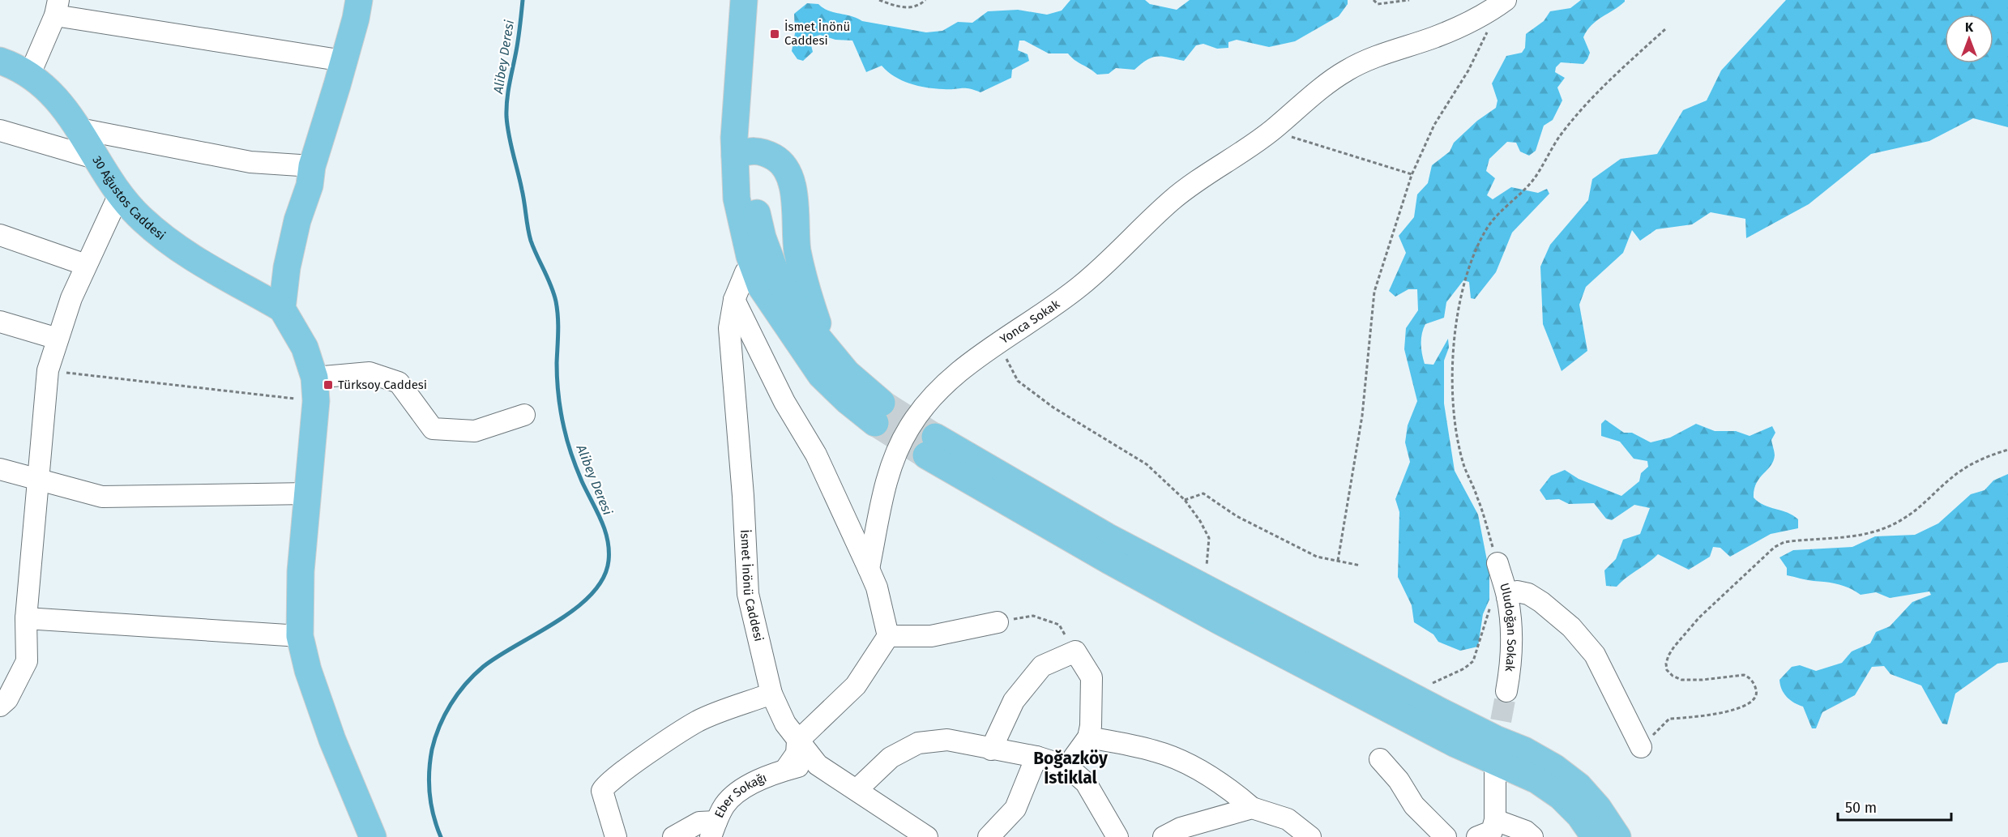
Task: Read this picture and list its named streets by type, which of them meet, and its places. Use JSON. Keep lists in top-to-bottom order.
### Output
{
  "streets": {
    "main road": ["30 Ağustos Caddesi"],
    "street": [
      "Yonca Sokak",
      "İsmet İnönü Caddesi",
      "Uludoğan Sokak",
      "Eber Sokağı"
    ]
  },
  "crossings": [
    ["İsmet İnönü Caddesi", "Eber Sokağı"]
  ],
  "districts": ["Boğazköy İstiklal"],
  "water": ["Alibey Deresi"],
  "places": {
    "transit": ["İsmet İnönü Caddesi", "Türksoy Caddesi"]
  },
  "scale_bar": "50 m",
  "north": "top"
}
